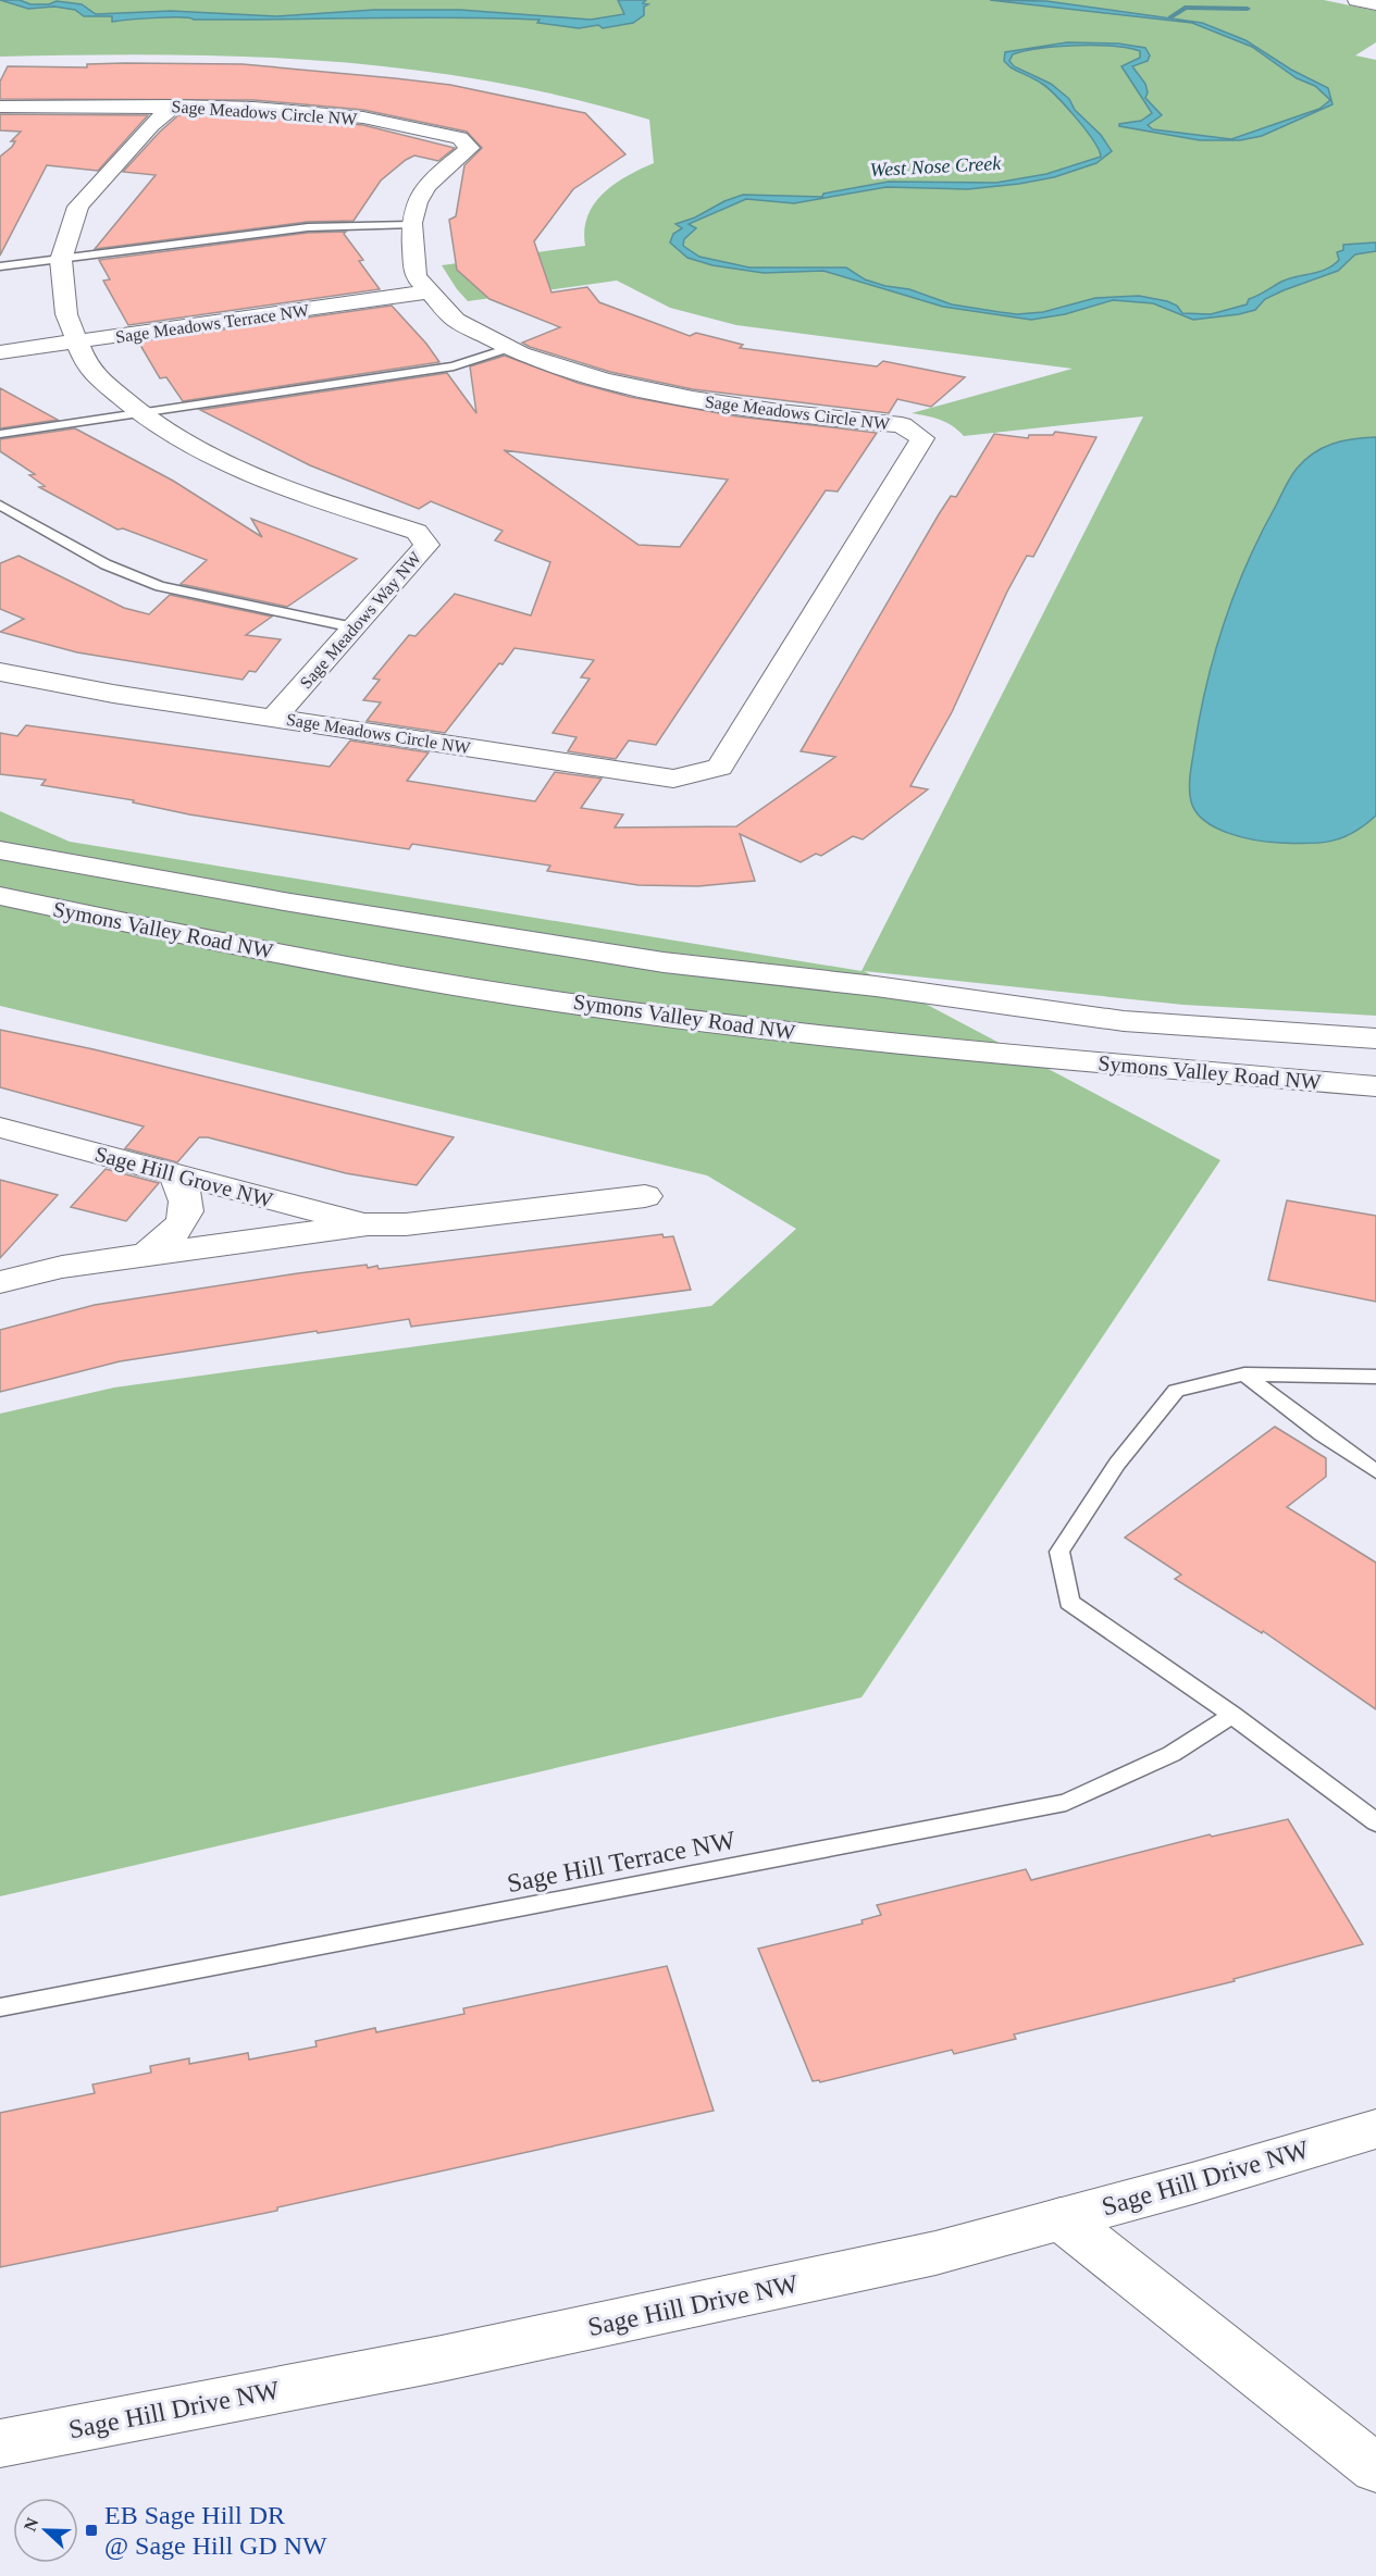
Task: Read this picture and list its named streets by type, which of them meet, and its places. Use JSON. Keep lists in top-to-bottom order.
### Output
{
  "streets": {
    "street": [
      "Sage Meadows Circle NW",
      "Sage Meadows Terrace NW",
      "Sage Meadows Way NW",
      "Symons Valley Road NW",
      "Sage Hill Grove NW",
      "Sage Hill Drive NW"
    ],
    "lane": ["Sage Hill Terrace NW"]
  },
  "crossings": [
    ["Sage Meadows Circle NW", "Sage Meadows Terrace NW"],
    ["Sage Meadows Circle NW", "Sage Meadows Way NW"],
    ["Sage Meadows Terrace NW", "Sage Meadows Way NW"]
  ],
  "water": ["West Nose Creek"],
  "places": {
    "transit": ["EB Sage Hill DR @ Sage Hill GD NW"]
  },
  "north": "left"
}
